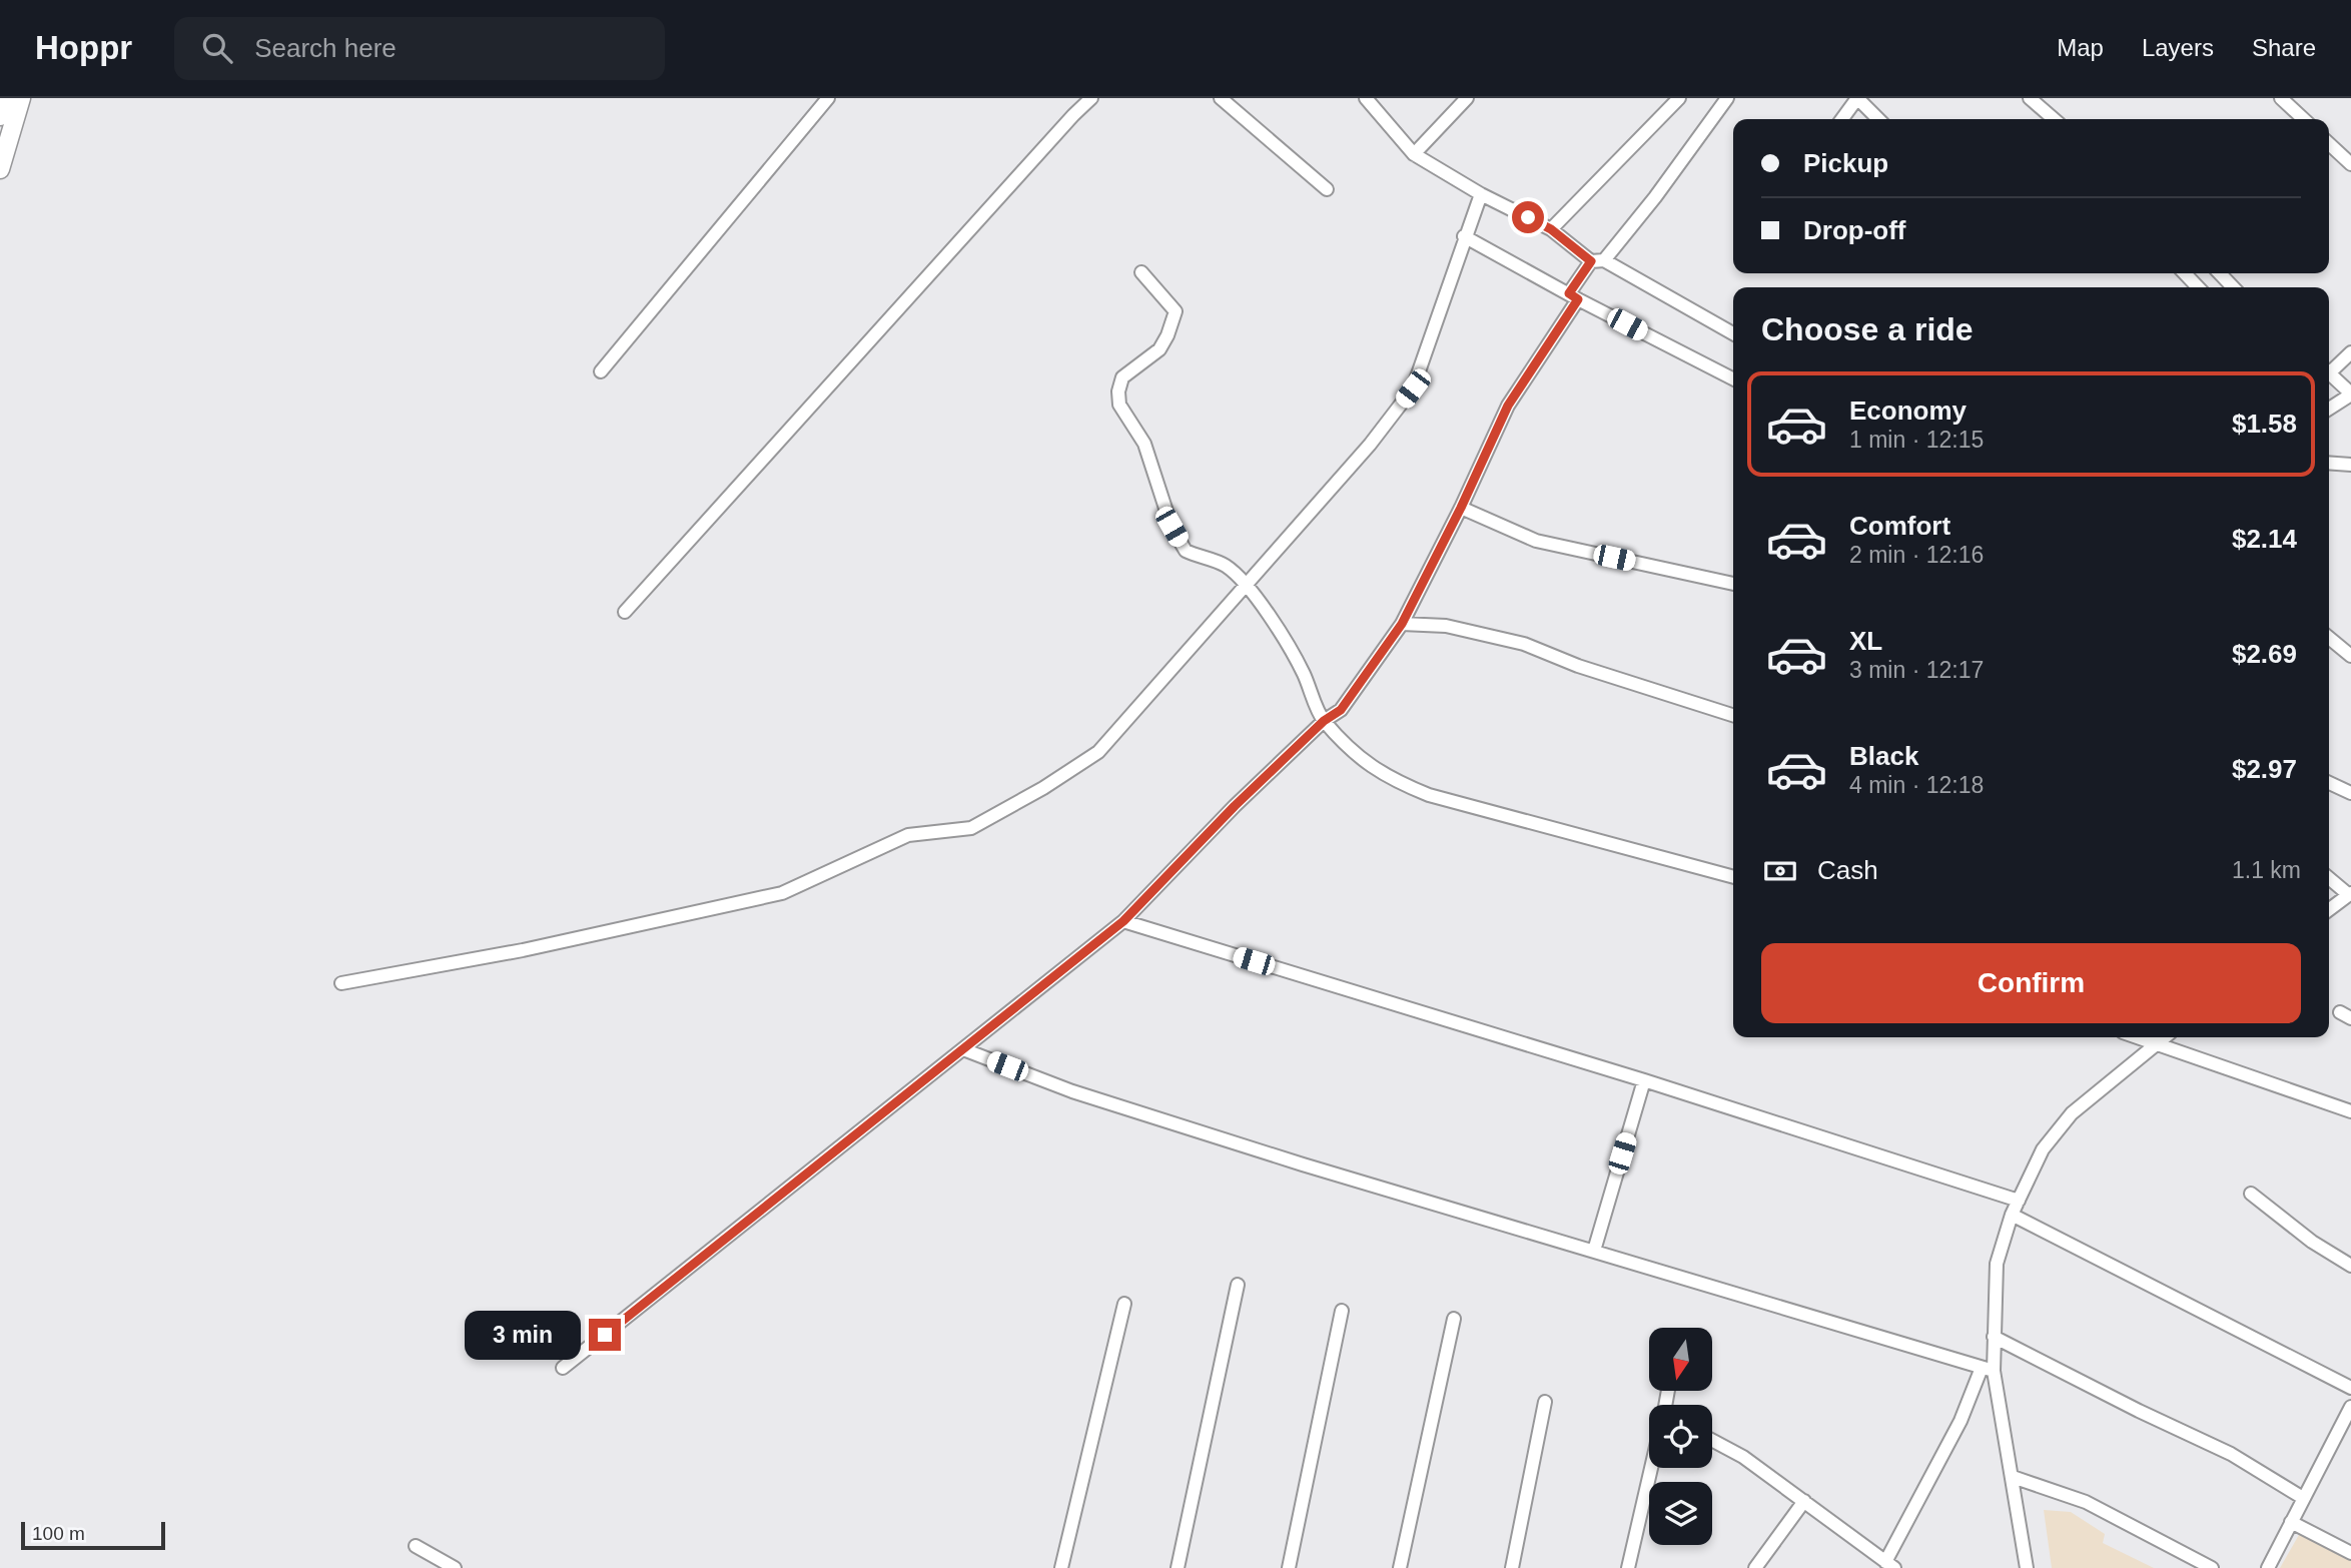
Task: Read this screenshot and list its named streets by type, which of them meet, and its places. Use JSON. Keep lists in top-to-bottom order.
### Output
{
  "scale_bar": "100 m",
  "north": "bottom",
  "page": {
    "header": "Hoppr",
    "search": "Search here",
    "nav": ["Map", "Layers", "Share"],
    "banner": ["Pickup", "Drop-off"],
    "heading": "Choose a ride",
    "list": [
      {
        "name": "Economy",
        "note": "1 min · 12:15",
        "value": "$1.58"
      },
      {
        "name": "Comfort",
        "note": "2 min · 12:16",
        "value": "$2.14"
      },
      {
        "name": "XL",
        "note": "3 min · 12:17",
        "value": "$2.69"
      },
      {
        "name": "Black",
        "note": "4 min · 12:18",
        "value": "$2.97"
      }
    ],
    "pay": ["Cash", "1.1 km"],
    "buttons": "Confirm",
    "bubble": "3 min",
    "scale": "100 m"
  }
}
